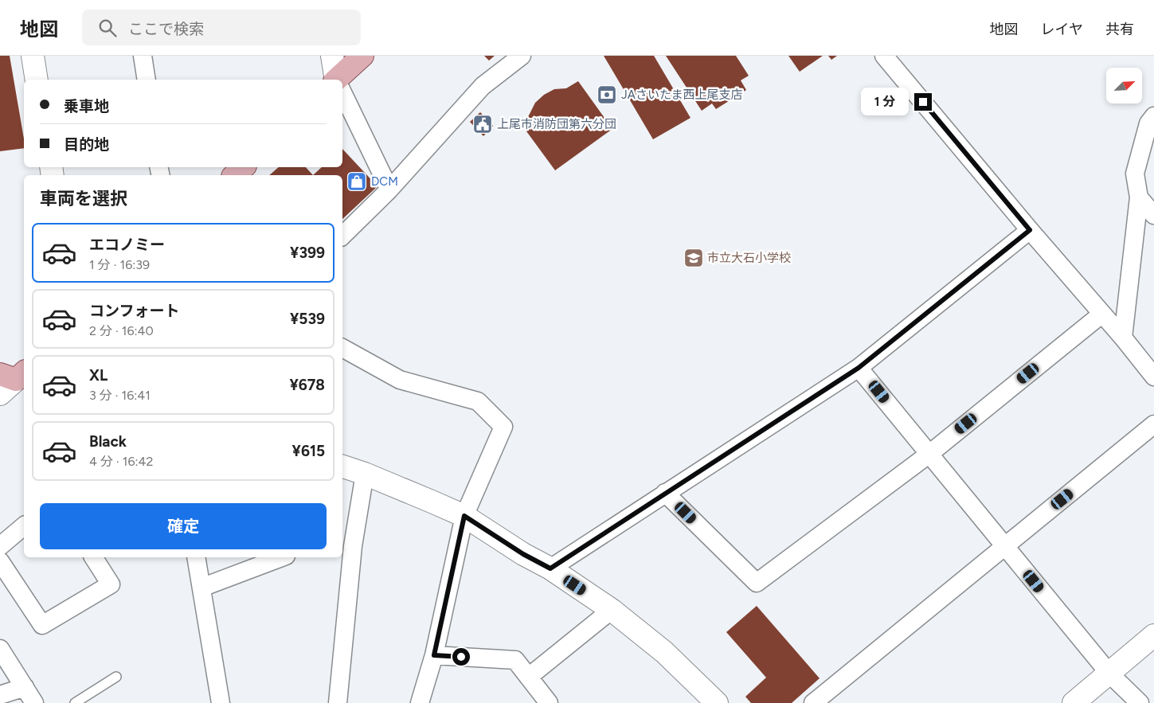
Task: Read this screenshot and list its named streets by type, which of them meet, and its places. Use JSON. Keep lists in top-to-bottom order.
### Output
{
  "places": {
    "bank": ["JAさいたま西上尾支店"],
    "public building": ["上尾市消防団第六分団"],
    "shop": ["DCM"],
    "school or university": ["市立大石小学校"]
  },
  "north": "top right",
  "page": {
    "header": "地図",
    "search": "ここで検索",
    "nav": ["地図", "レイヤ", "共有"],
    "banner": ["乗車地", "目的地"],
    "bubble": "1 分",
    "heading": "車両を選択",
    "list": [
      {
        "name": "エコノミー",
        "note": "1 分 · 16:39",
        "value": "¥399"
      },
      {
        "name": "コンフォート",
        "note": "2 分 · 16:40",
        "value": "¥539"
      },
      {
        "name": "XL",
        "note": "3 分 · 16:41",
        "value": "¥678"
      },
      {
        "name": "Black",
        "note": "4 分 · 16:42",
        "value": "¥615"
      }
    ],
    "buttons": "確定"
  }
}
